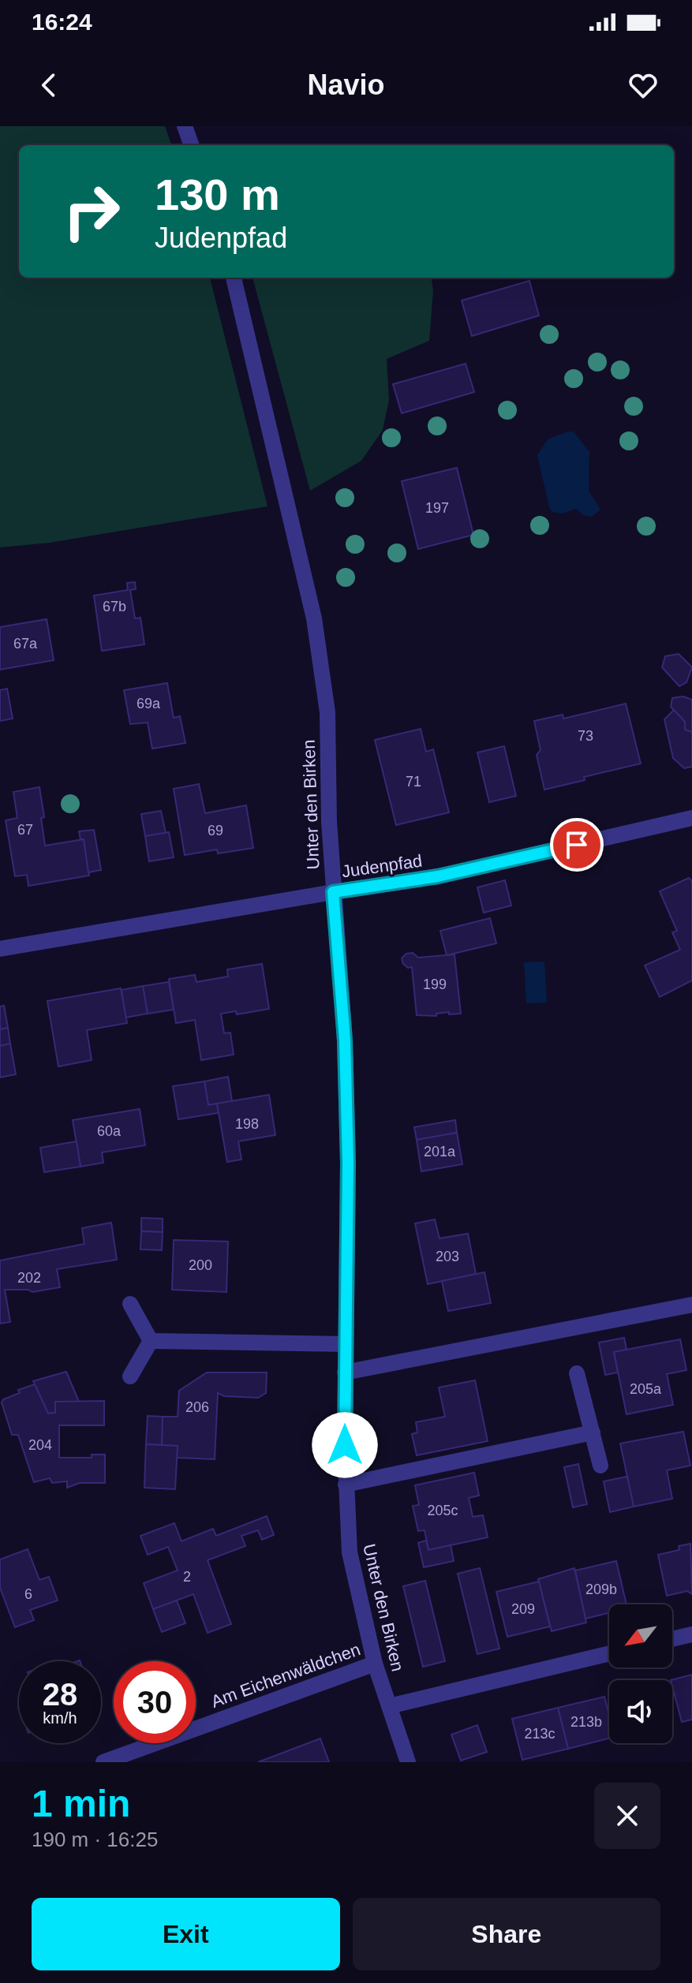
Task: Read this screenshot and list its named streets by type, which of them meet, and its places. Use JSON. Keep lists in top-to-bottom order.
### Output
{
  "streets": {
    "street": ["Unter den Birken", "Judenpfad", "Am Eichenwäldchen"]
  },
  "crossings": [
    ["Unter den Birken", "Judenpfad"],
    ["Unter den Birken", "Am Eichenwäldchen"]
  ],
  "house_numbers": [
    "197",
    "67b",
    "67a",
    "69a",
    "73",
    "71",
    "67",
    "69",
    "199",
    "198",
    "60a",
    "201a",
    "203",
    "200",
    "202",
    "205a",
    "206",
    "204",
    "205c",
    "2",
    "209b",
    "6",
    "209",
    "213b",
    "213c"
  ],
  "north": "bottom left",
  "page": {
    "status": "16:24",
    "header": "Navio",
    "turn": ["130 m", "Judenpfad"],
    "speed": "28 km/h",
    "limit": "30",
    "heading": ["1 min", "190 m · 16:25"],
    "buttons": ["Exit", "Share"]
  }
}
